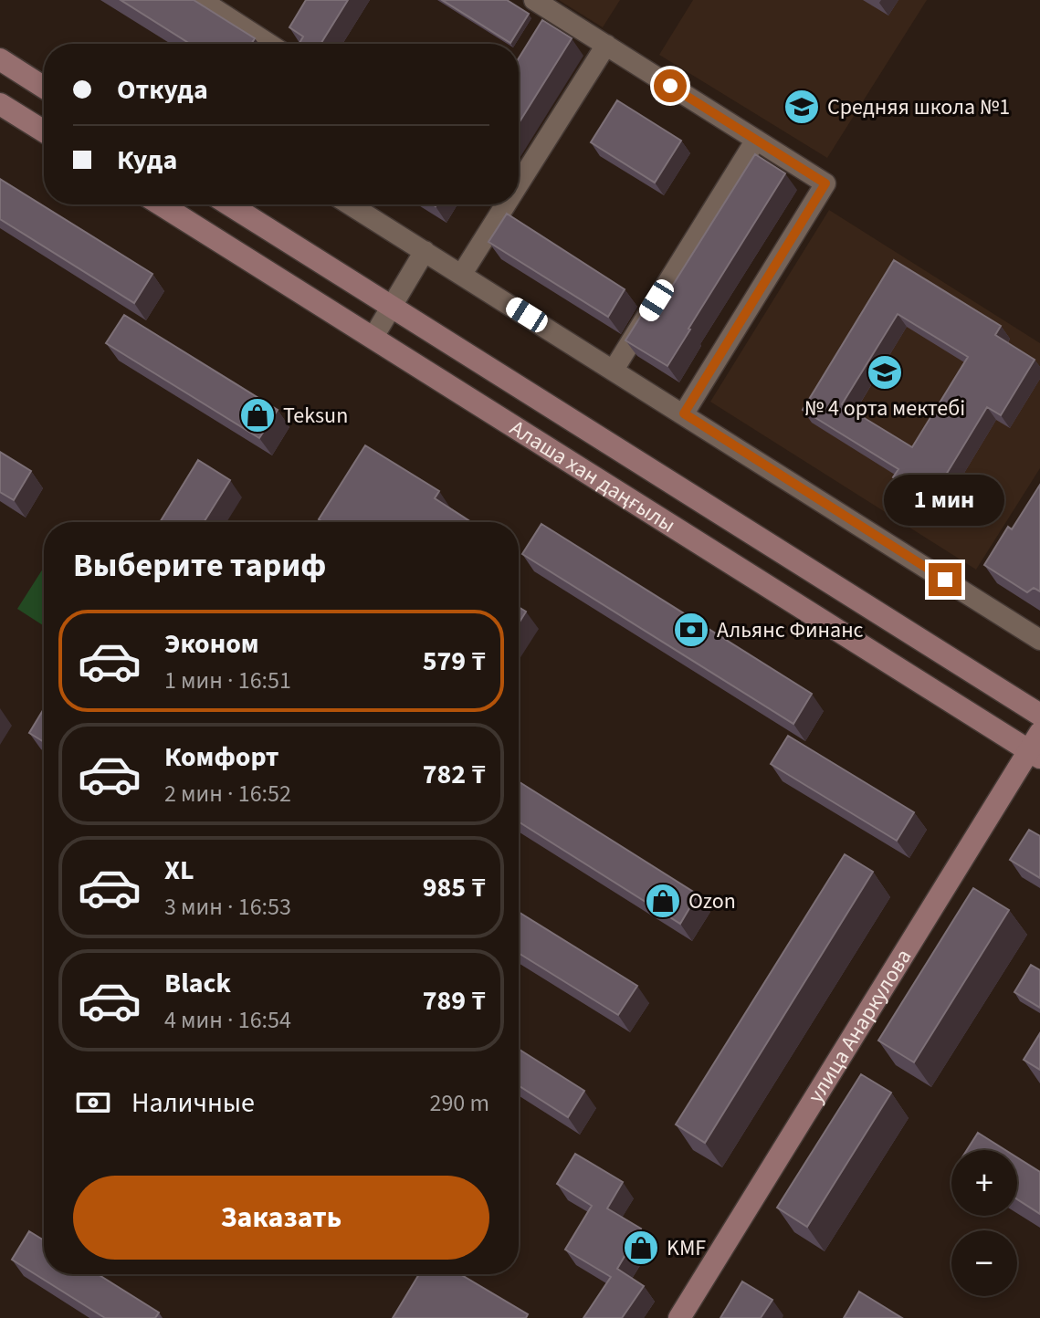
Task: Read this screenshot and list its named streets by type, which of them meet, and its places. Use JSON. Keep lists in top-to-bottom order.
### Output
{
  "streets": {
    "main road": ["Алаша хан даңғылы", "улица Анаркулова"]
  },
  "crossings": [
    ["Алаша хан даңғылы", "улица Анаркулова"]
  ],
  "places": {
    "school or university": ["Средняя школа №1", "№ 4 орта мектебі"],
    "shop": ["Teksun", "Ozon", "KMF"],
    "bank": ["Альянс Финанс"]
  },
  "page": {
    "banner": ["Откуда", "Куда"],
    "bubble": "1 мин",
    "heading": "Выберите тариф",
    "list": [
      {
        "name": "Эконом",
        "note": "1 мин · 16:51",
        "value": "579 ₸"
      },
      {
        "name": "Комфорт",
        "note": "2 мин · 16:52",
        "value": "782 ₸"
      },
      {
        "name": "XL",
        "note": "3 мин · 16:53",
        "value": "985 ₸"
      },
      {
        "name": "Black",
        "note": "4 мин · 16:54",
        "value": "789 ₸"
      }
    ],
    "pay": ["Наличные", "290 m"],
    "map_buttons": ["+", "−"],
    "buttons": "Заказать"
  }
}
